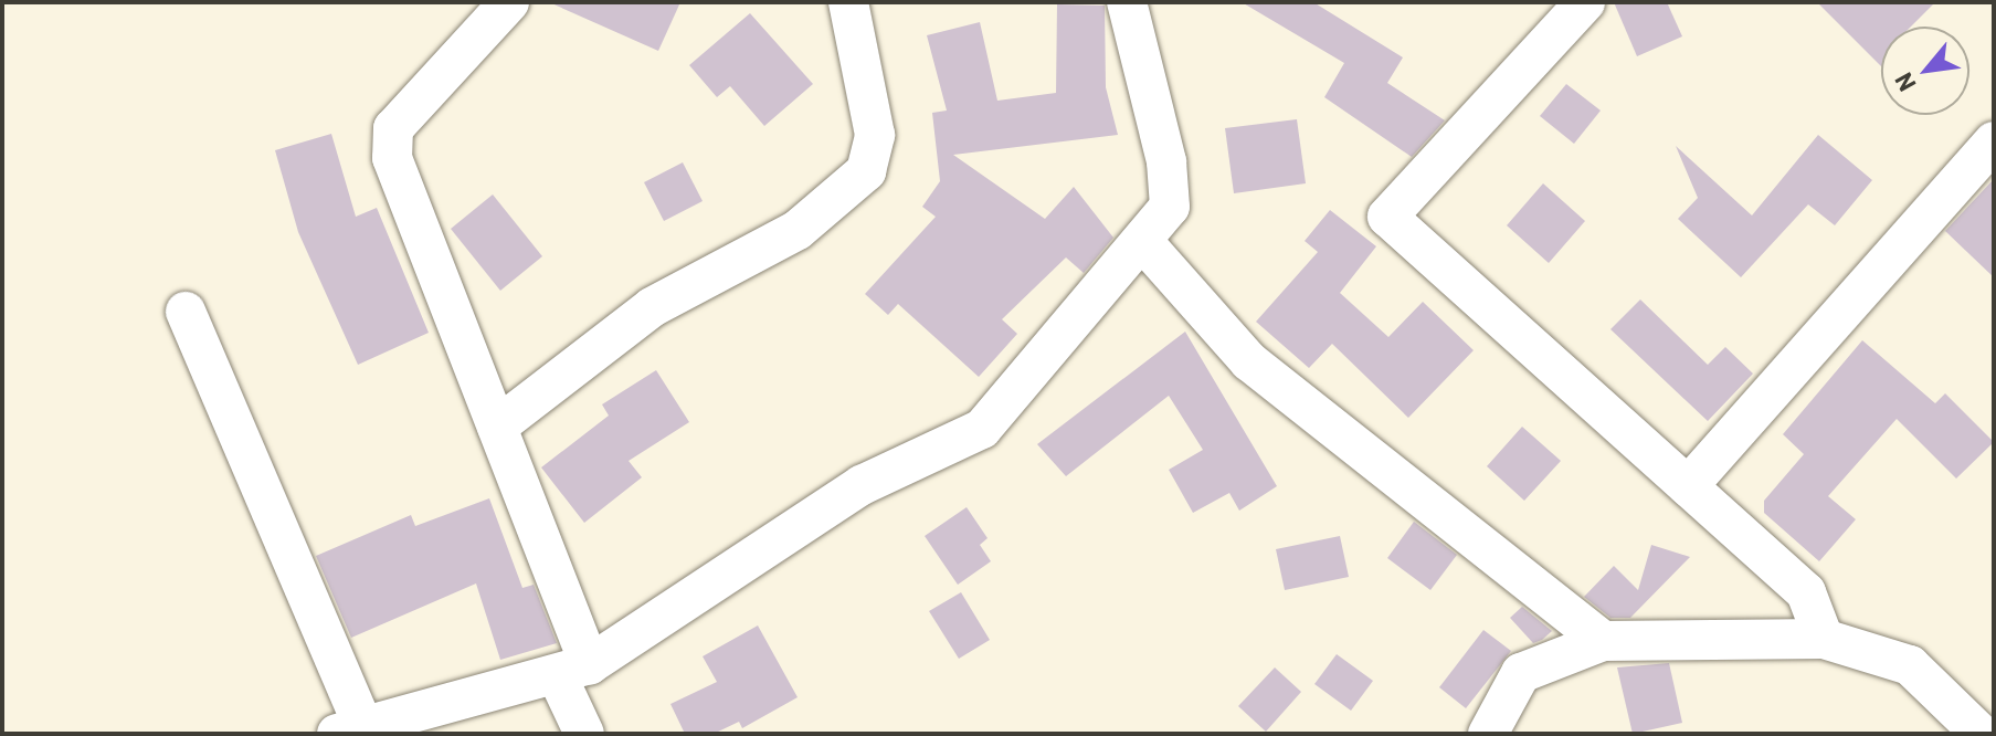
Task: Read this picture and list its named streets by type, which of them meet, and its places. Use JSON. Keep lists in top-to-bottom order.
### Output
{
  "north": "bottom left"
}
